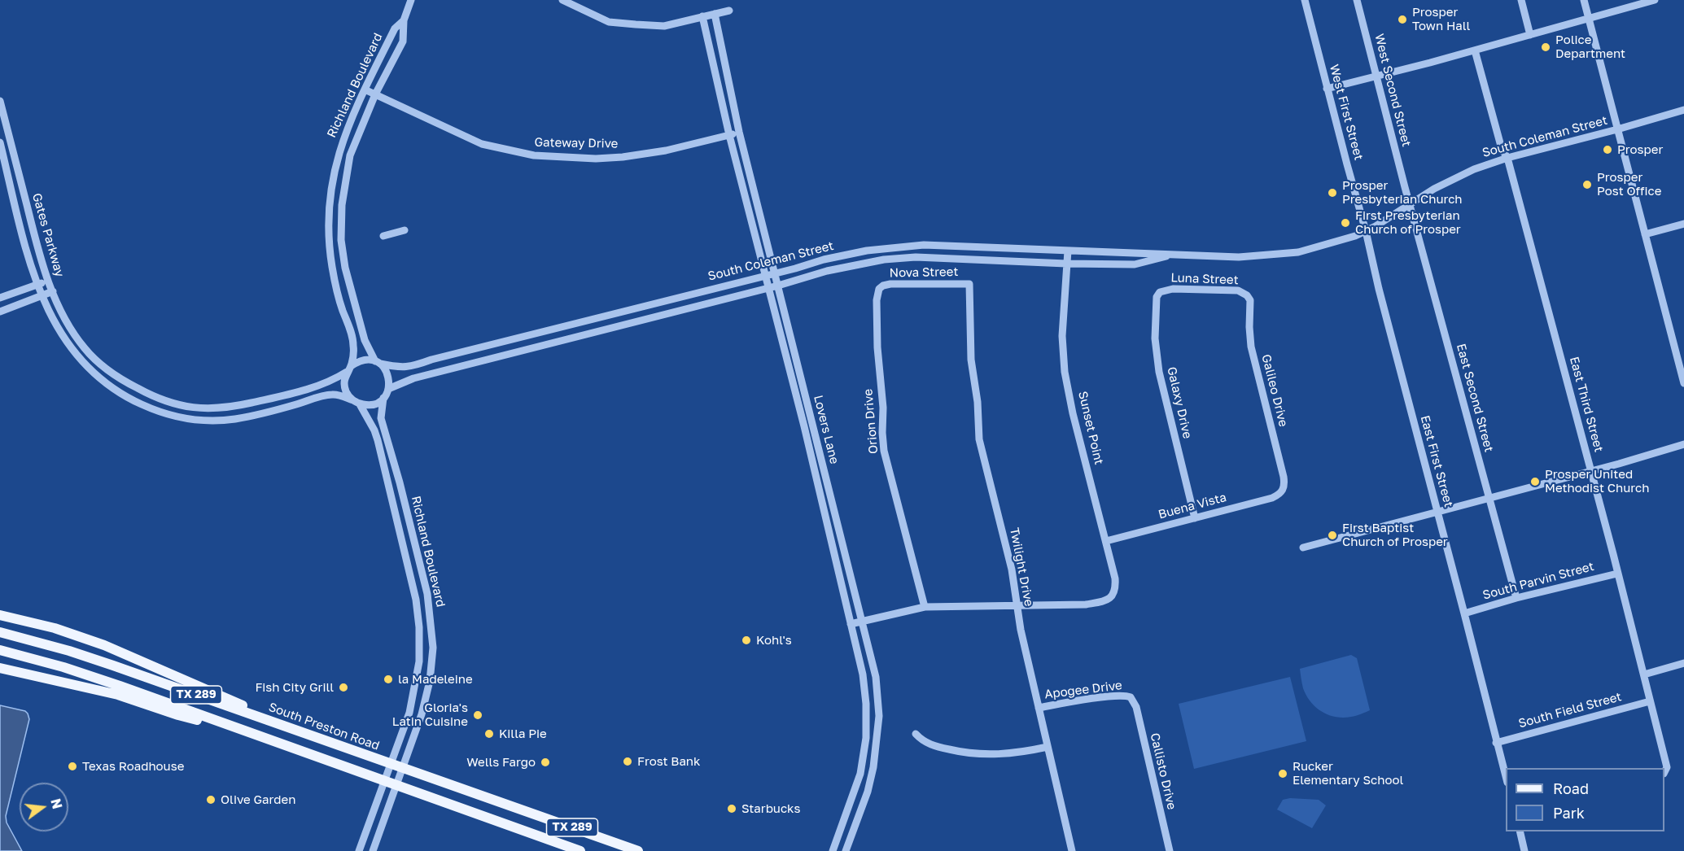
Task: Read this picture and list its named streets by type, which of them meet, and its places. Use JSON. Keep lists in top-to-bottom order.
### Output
{
  "streets": {
    "main road": ["TX 289", "South Preston Road"],
    "street": [
      "Richland Boulevard",
      "West Second Street",
      "West First Street",
      "South Coleman Street",
      "Gateway Drive",
      "Gates Parkway",
      "Nova Street",
      "Luna Street",
      "Galileo Drive",
      "East Second Street",
      "Galaxy Drive",
      "East Third Street",
      "Orion Drive",
      "Sunset Point",
      "Lovers Lane",
      "East First Street",
      "Buena Vista",
      "Twilight Drive",
      "South Parvin Street",
      "Apogee Drive",
      "South Field Street",
      "Callisto Drive"
    ]
  },
  "crossings": [
    ["Richland Boulevard", "South Coleman Street"],
    ["Richland Boulevard", "Gateway Drive"],
    ["Richland Boulevard", "Gates Parkway"],
    ["Richland Boulevard", "TX 289"],
    ["Richland Boulevard", "South Preston Road"],
    ["West Second Street", "South Coleman Street"],
    ["West Second Street", "East Second Street"],
    ["West First Street", "South Coleman Street"],
    ["West First Street", "East First Street"],
    ["South Coleman Street", "Gates Parkway"],
    ["South Coleman Street", "East Second Street"],
    ["South Coleman Street", "East Third Street"],
    ["South Coleman Street", "Sunset Point"],
    ["South Coleman Street", "Lovers Lane"],
    ["South Coleman Street", "East First Street"],
    ["Gateway Drive", "Lovers Lane"],
    ["Nova Street", "Orion Drive"],
    ["Nova Street", "Twilight Drive"],
    ["Luna Street", "Galileo Drive"],
    ["Luna Street", "Galaxy Drive"],
    ["Galileo Drive", "Buena Vista"],
    ["East Second Street", "South Parvin Street"],
    ["Galaxy Drive", "Buena Vista"],
    ["East Third Street", "South Parvin Street"],
    ["East Third Street", "South Field Street"],
    ["Sunset Point", "Buena Vista"],
    ["Sunset Point", "Twilight Drive"],
    ["East First Street", "South Parvin Street"],
    ["East First Street", "South Field Street"],
    ["Twilight Drive", "Apogee Drive"],
    ["Apogee Drive", "Callisto Drive"]
  ],
  "places": [
    "Prosper Town Hall",
    "Police Department",
    "Prosper",
    "Prosper Post Office",
    "Prosper Presbyterian Church",
    "First Presbyterian Church of Prosper",
    "Prosper United Methodist Church",
    "First Baptist Church of Prosper",
    "Kohl's",
    "la Madeleine",
    "Fish City Grill",
    "Gloria's Latin Cuisine",
    "Killa Pie",
    "Frost Bank",
    "Wells Fargo",
    "Texas Roadhouse",
    "Rucker Elementary School",
    "Olive Garden",
    "Starbucks"
  ],
  "legend": ["Road", "Park"],
  "north": "right"
}
